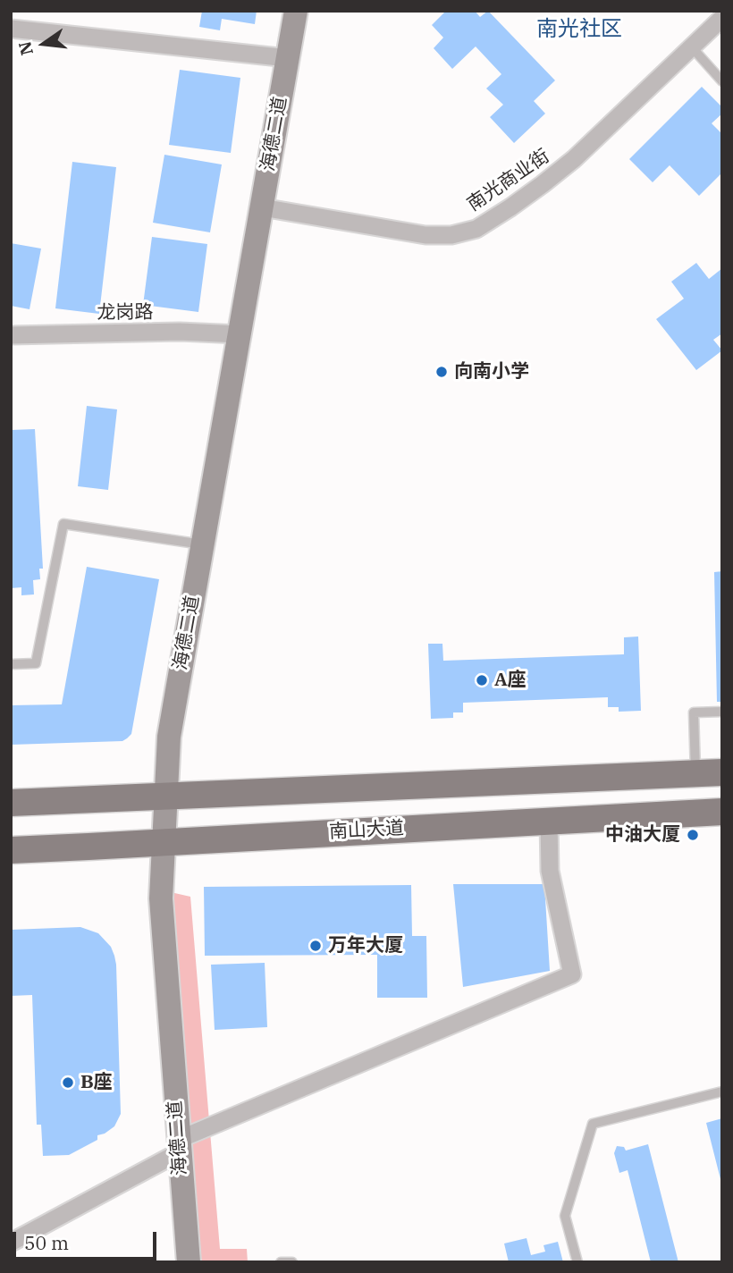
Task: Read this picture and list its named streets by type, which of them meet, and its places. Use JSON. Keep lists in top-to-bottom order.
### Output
{
  "streets": {
    "main road": ["南山大道"],
    "street": ["海德二道", "南光商业街", "龙岗路"]
  },
  "crossings": [
    ["海德二道", "南光商业街"],
    ["海德二道", "龙岗路"],
    ["海德二道", "南山大道"]
  ],
  "districts": ["南光社区"],
  "places": [
    "向南小学",
    "A座",
    "中油大厦",
    "万年大厦",
    "B座"
  ],
  "scale_bar": "50 m",
  "north": "left"
}
